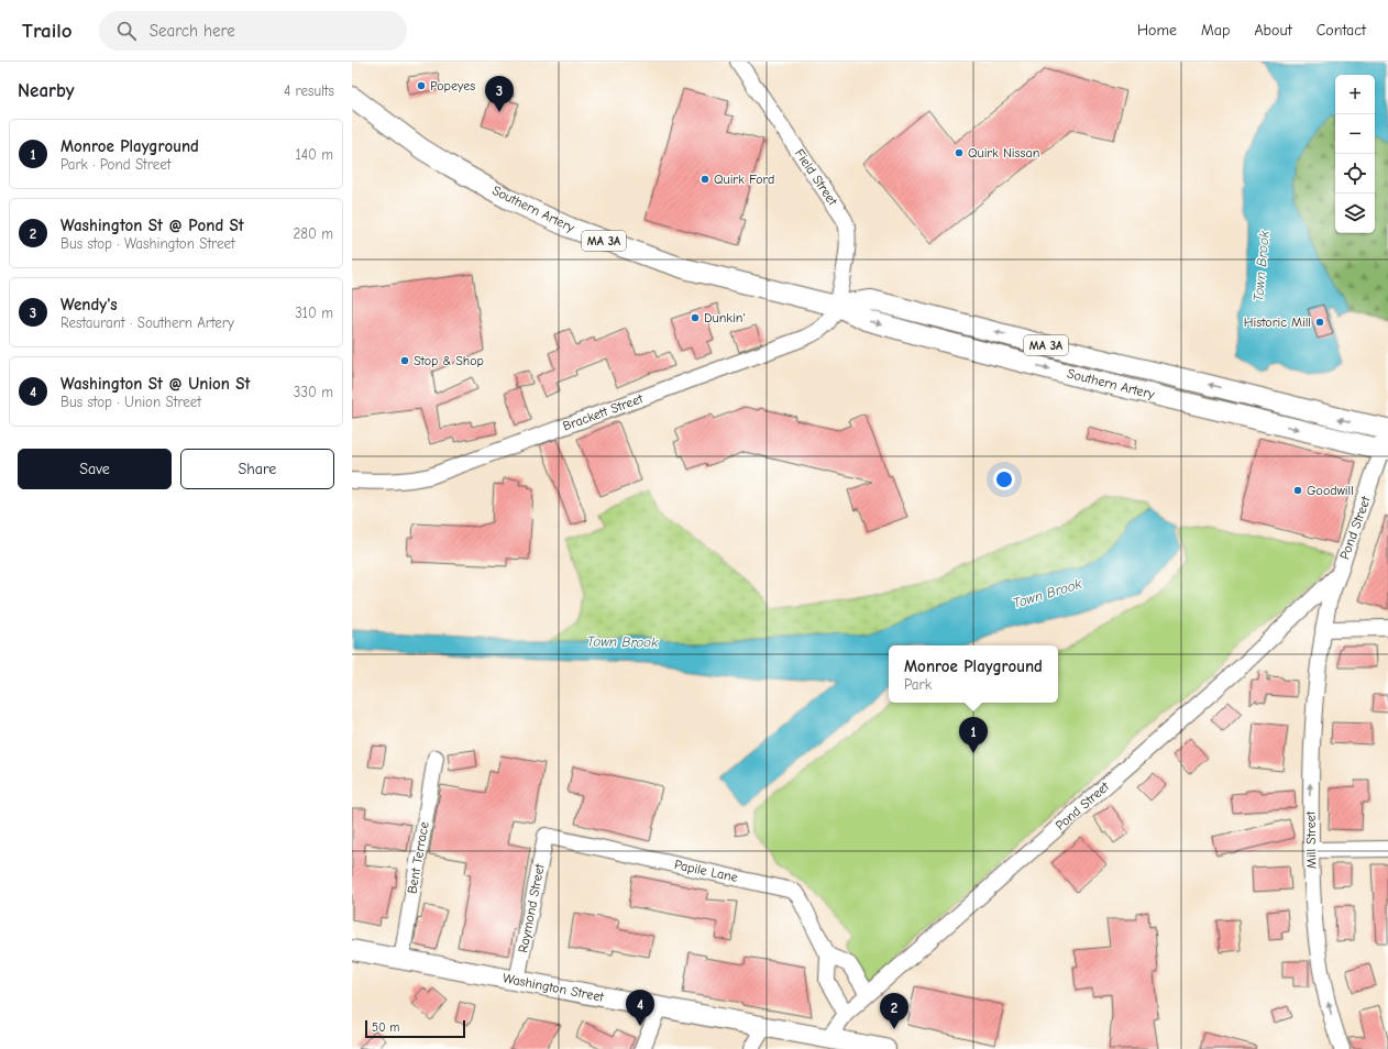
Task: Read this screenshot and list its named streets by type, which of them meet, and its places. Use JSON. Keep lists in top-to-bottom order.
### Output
{
  "streets": {
    "main road": ["Southern Artery", "MA 3A", "Washington Street"],
    "street": [
      "Field Street",
      "Brackett Street",
      "Pond Street",
      "Mill Street",
      "Bent Terrace",
      "Papile Lane",
      "Raymond Street"
    ]
  },
  "crossings": [
    ["Field Street", "Southern Artery"],
    ["Field Street", "Brackett Street"],
    ["Southern Artery", "Brackett Street"],
    ["Southern Artery", "Pond Street"],
    ["Pond Street", "Mill Street"],
    ["Pond Street", "Papile Lane"],
    ["Pond Street", "Washington Street"],
    ["Bent Terrace", "Washington Street"],
    ["Papile Lane", "Raymond Street"],
    ["Raymond Street", "Washington Street"]
  ],
  "one_way": ["Mill Street"],
  "water": ["Town Brook"],
  "places": [
    "Popeyes",
    "Quirk Nissan",
    "Quirk Ford",
    "Dunkin'",
    "Historic Mill",
    "Stop & Shop",
    "Goodwill"
  ],
  "scale_bar": "50 m",
  "page": {
    "header": "Trailo",
    "search": "Search here",
    "nav": [
      "Home",
      "Map",
      "About",
      "Contact"
    ],
    "heading": ["Nearby", "4 results"],
    "map_buttons": ["+", "−"],
    "pins": [
      "3",
      "1",
      "4",
      "2"
    ],
    "list": [
      {
        "mark": "1",
        "name": "Monroe Playground",
        "note": "Park · Pond Street",
        "value": "140 m"
      },
      {
        "mark": "2",
        "name": "Washington St @ Pond St",
        "note": "Bus stop · Washington Street",
        "value": "280 m"
      },
      {
        "mark": "3",
        "name": "Wendy's",
        "note": "Restaurant · Southern Artery",
        "value": "310 m"
      },
      {
        "mark": "4",
        "name": "Washington St @ Union St",
        "note": "Bus stop · Union Street",
        "value": "330 m"
      }
    ],
    "buttons": ["Save", "Share"],
    "popup": ["Monroe Playground", "Park"],
    "scale": "50 m"
  }
}
